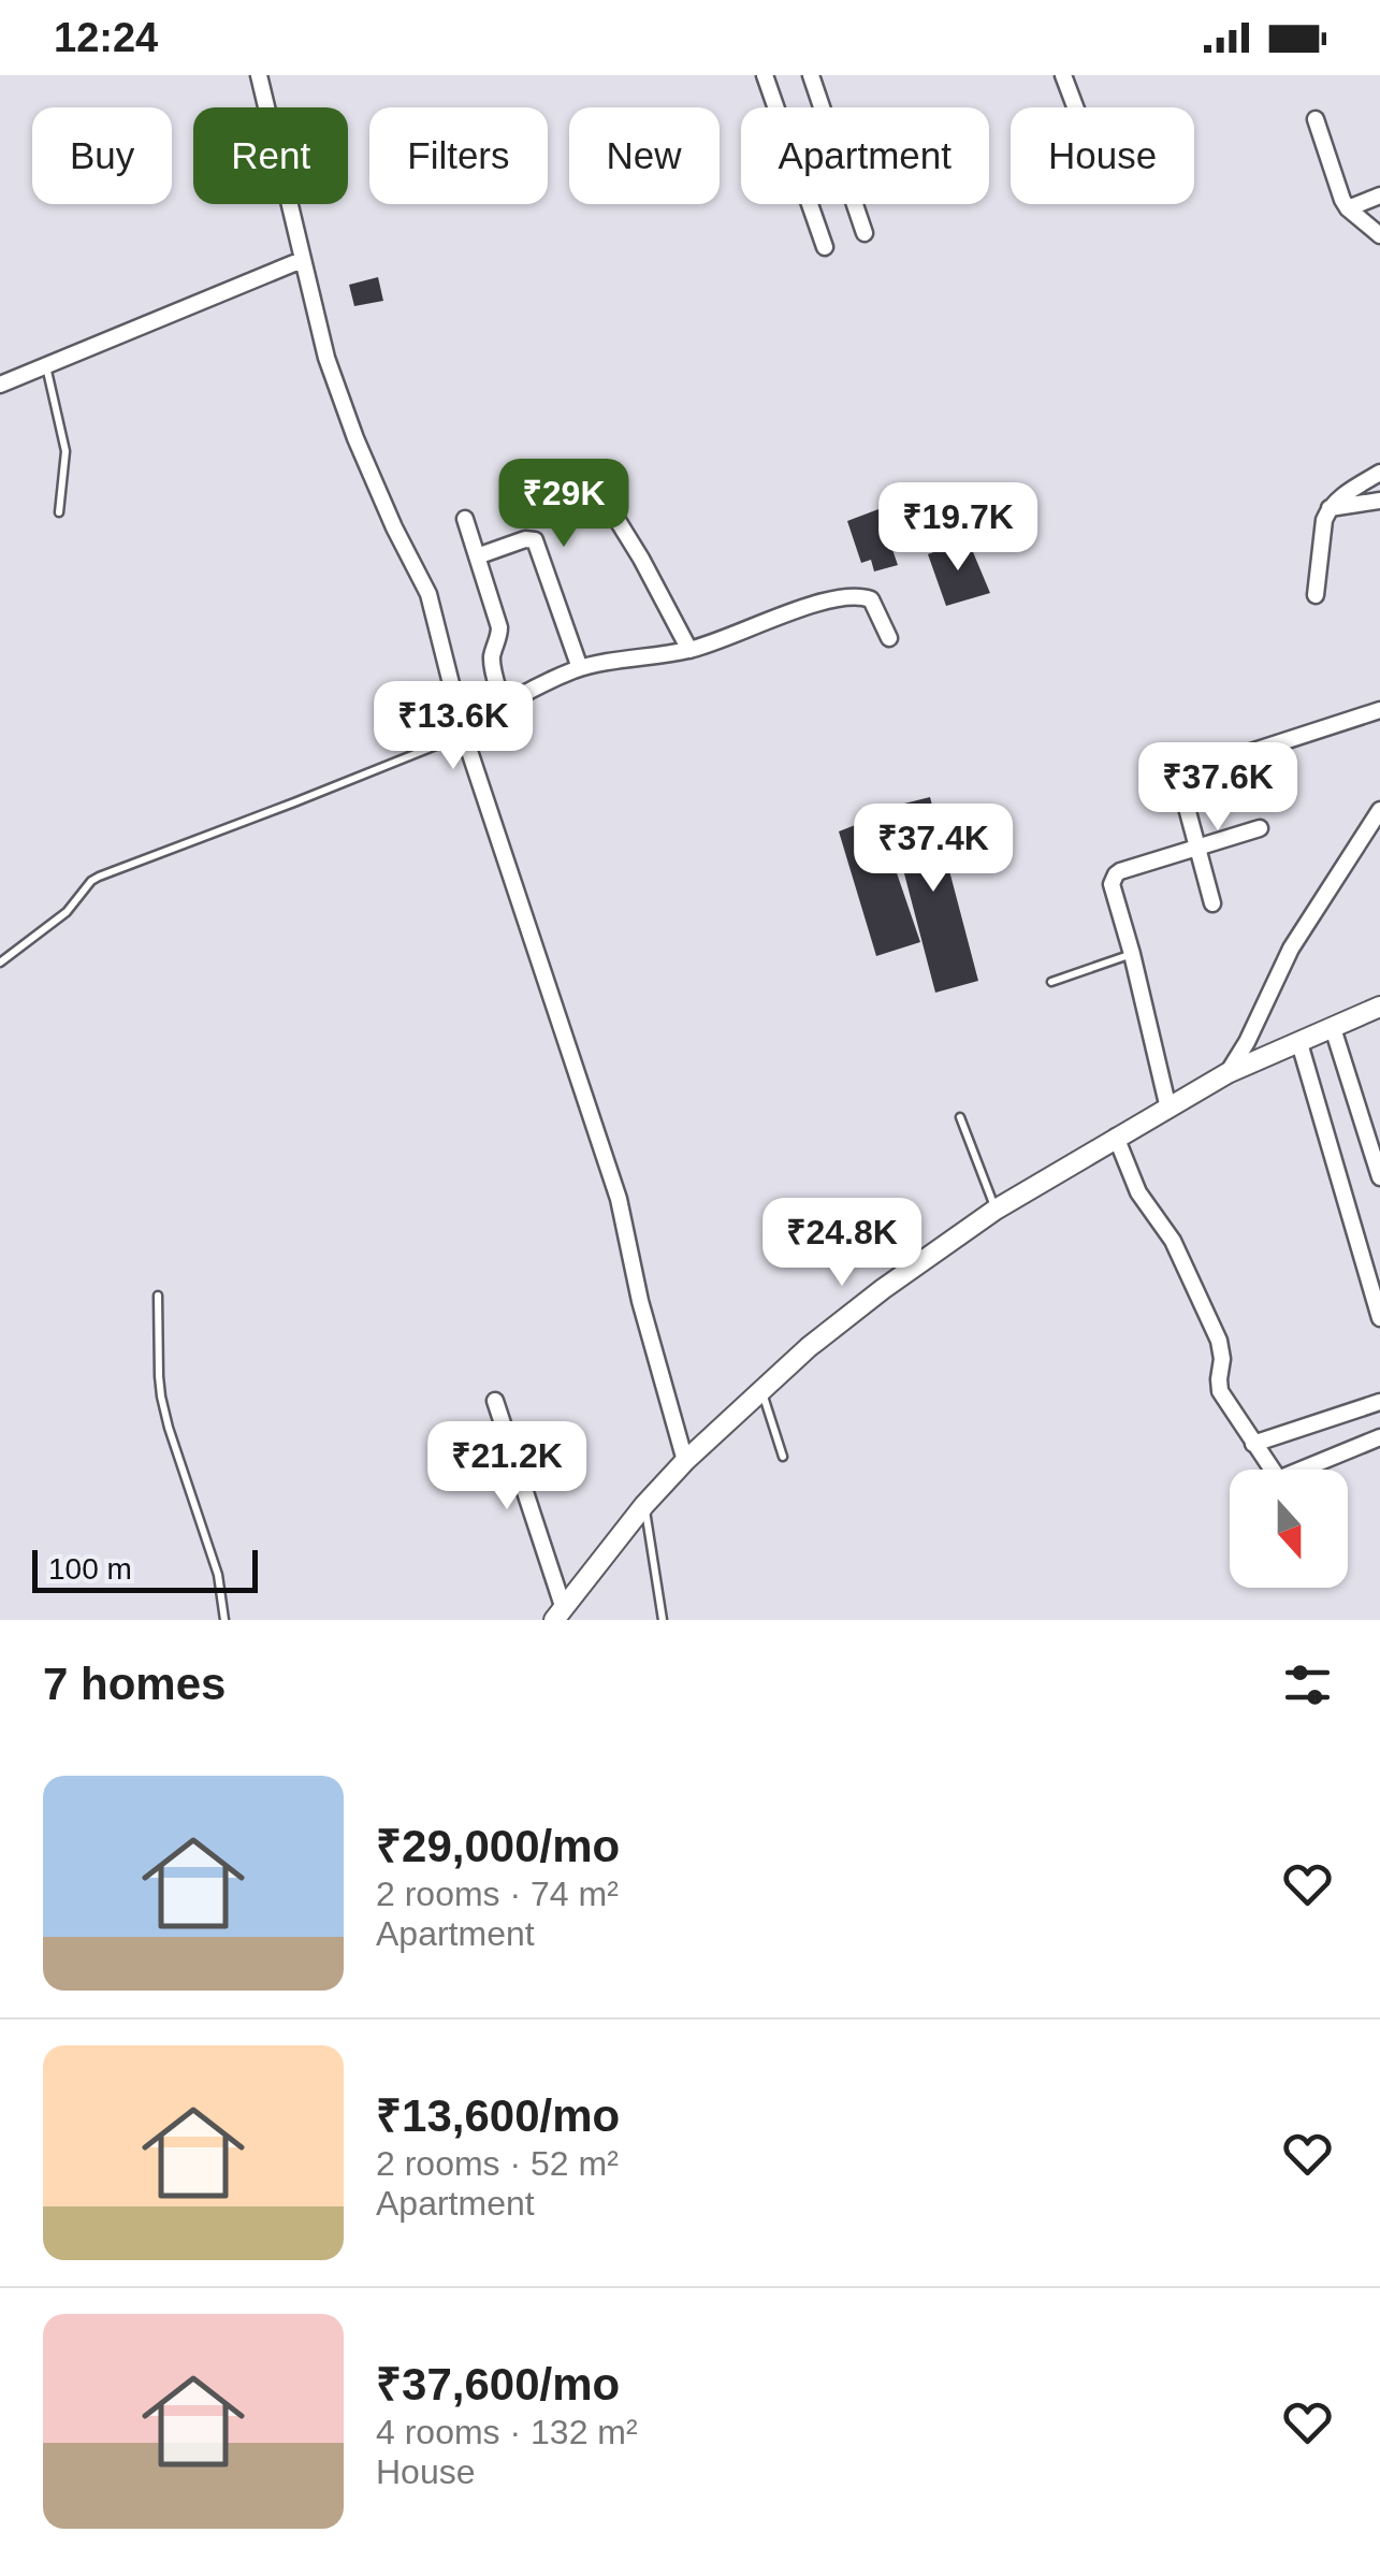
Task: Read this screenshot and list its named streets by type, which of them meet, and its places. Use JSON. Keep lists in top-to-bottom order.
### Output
{
  "scale_bar": "100 m",
  "north": "bottom",
  "page": {
    "status": "12:24",
    "chip": [
      "Buy",
      "Rent",
      "Filters",
      "New",
      "Apartment",
      "House"
    ],
    "price": [
      "₹29K",
      "₹19.7K",
      "₹13.6K",
      "₹37.6K",
      "₹37.4K",
      "₹24.8K",
      "₹21.2K"
    ],
    "scale": "100 m",
    "heading": "7 homes",
    "list": [
      {
        "name": "₹29,000/mo",
        "note": "2 rooms · 74 m² · Apartment"
      },
      {
        "name": "₹13,600/mo",
        "note": "2 rooms · 52 m² · Apartment"
      },
      {
        "name": "₹37,600/mo",
        "note": "4 rooms · 132 m² · House"
      }
    ]
  }
}
